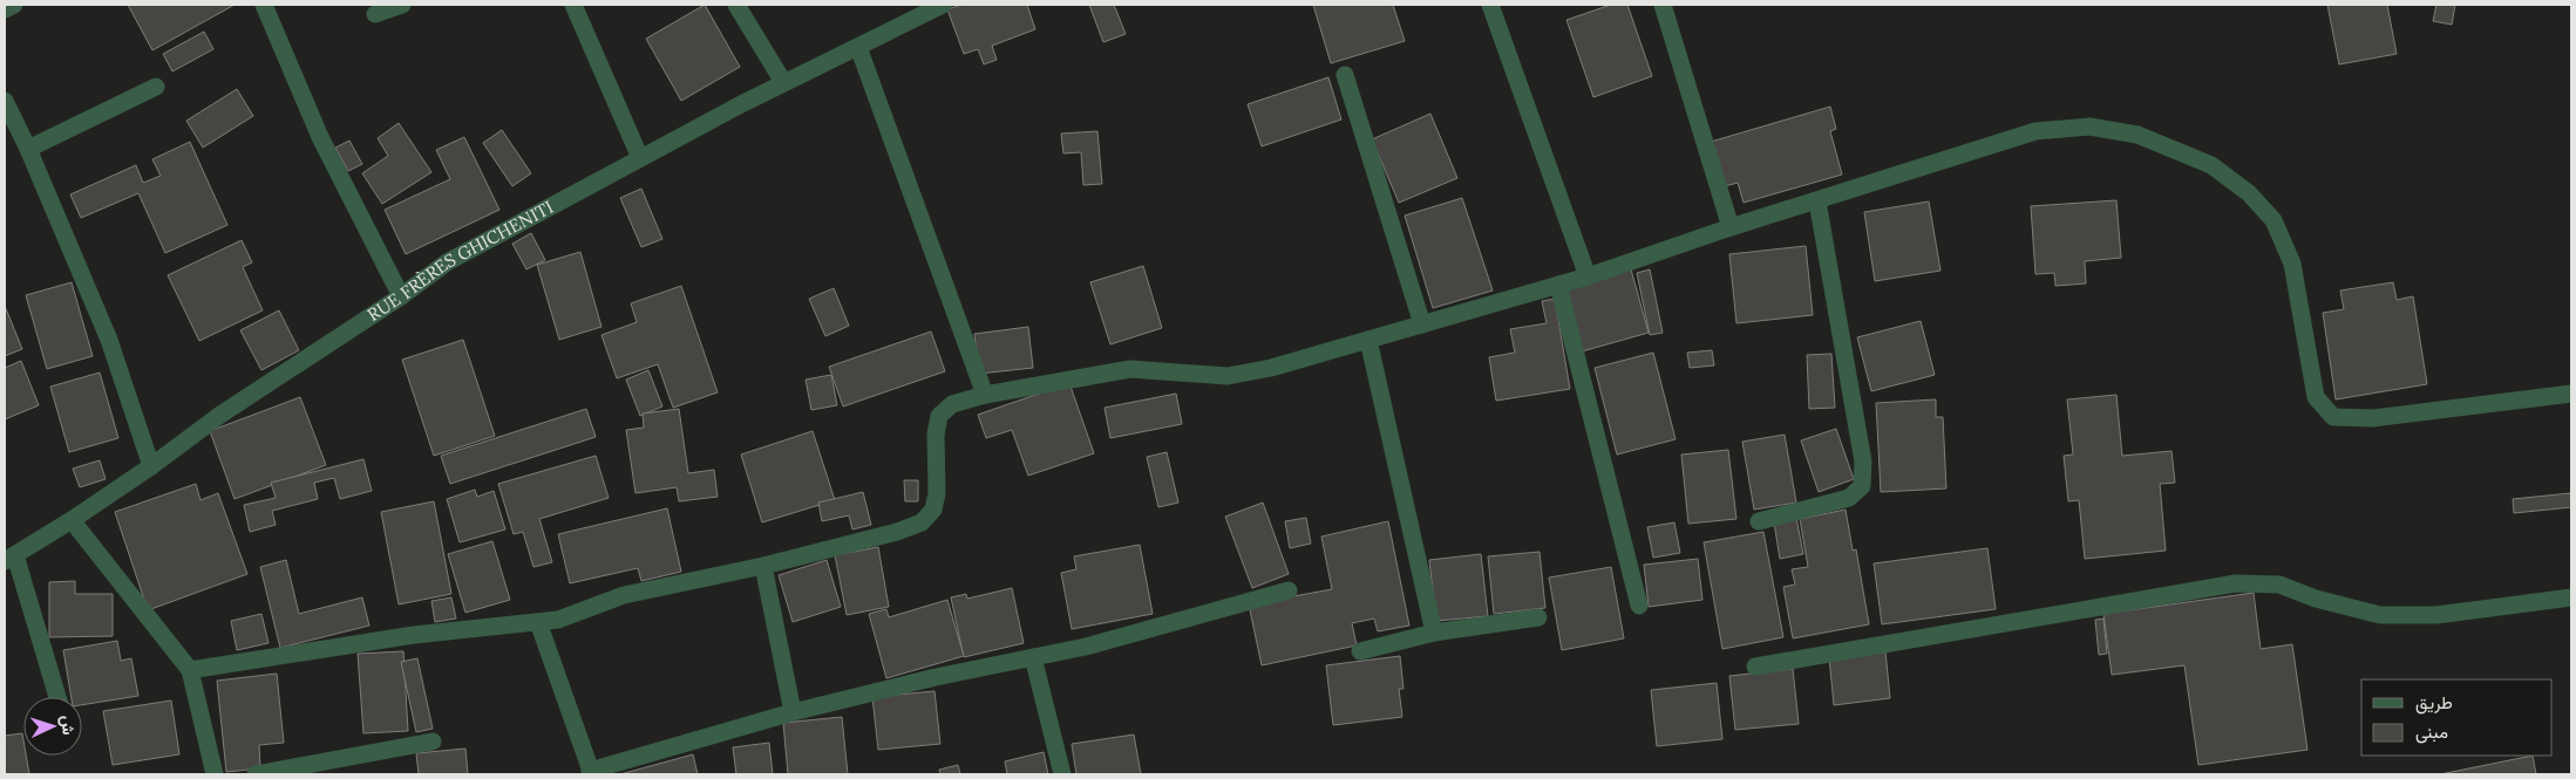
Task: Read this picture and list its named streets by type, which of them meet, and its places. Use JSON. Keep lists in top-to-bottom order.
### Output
{
  "streets": {
    "street": ["RUE FRÈRES GHICHENITI"]
  },
  "legend": ["طريق", "مبنى"],
  "north": "right"
}
